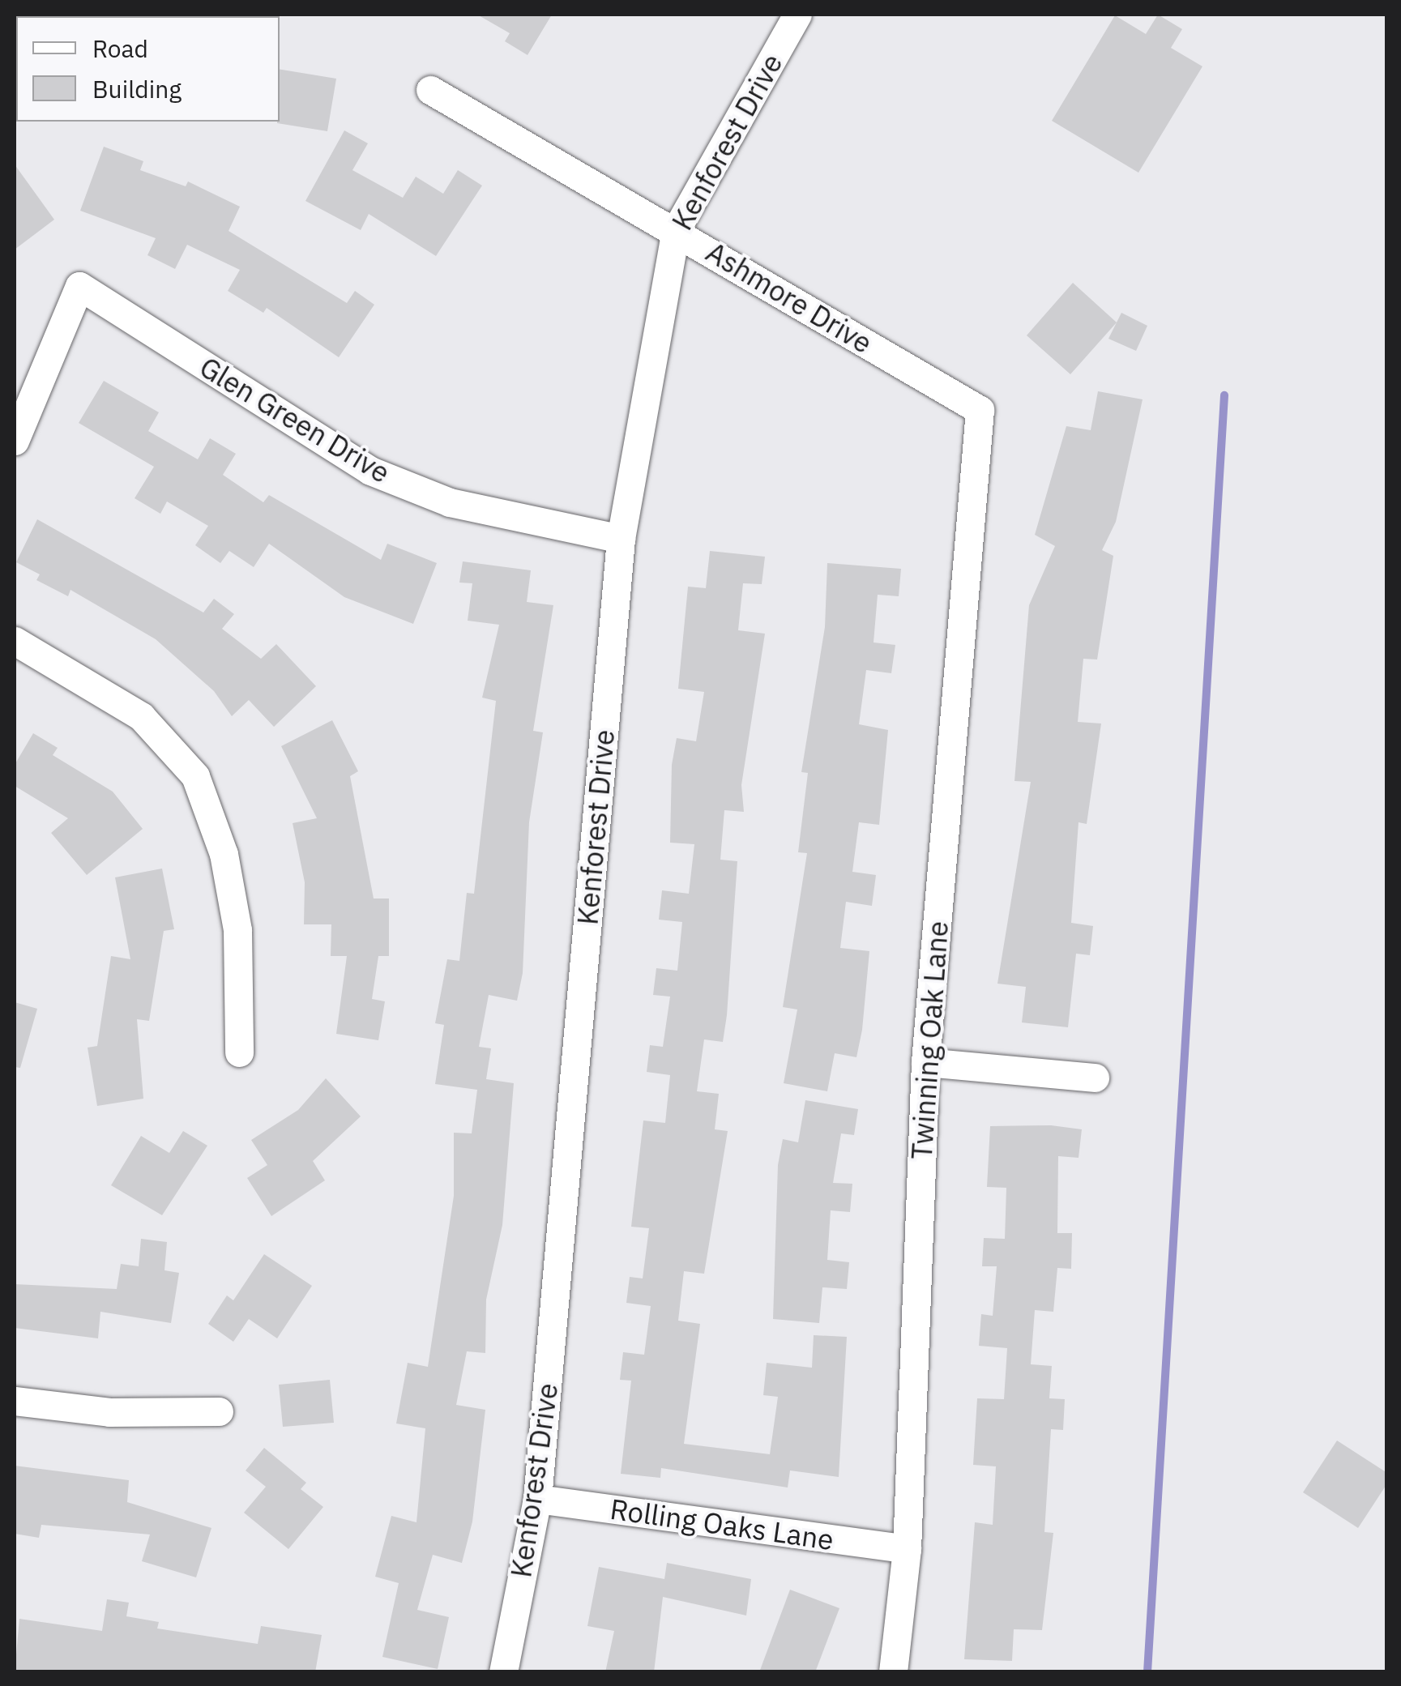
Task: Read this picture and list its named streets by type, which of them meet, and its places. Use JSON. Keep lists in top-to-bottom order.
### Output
{
  "streets": {
    "street": [
      "Kenforest Drive",
      "Ashmore Drive",
      "Glen Green Drive",
      "Twinning Oak Lane",
      "Rolling Oaks Lane"
    ]
  },
  "crossings": [
    ["Kenforest Drive", "Ashmore Drive"],
    ["Kenforest Drive", "Glen Green Drive"],
    ["Kenforest Drive", "Rolling Oaks Lane"],
    ["Ashmore Drive", "Twinning Oak Lane"],
    ["Twinning Oak Lane", "Rolling Oaks Lane"]
  ],
  "legend": ["Road", "Building"]
}
